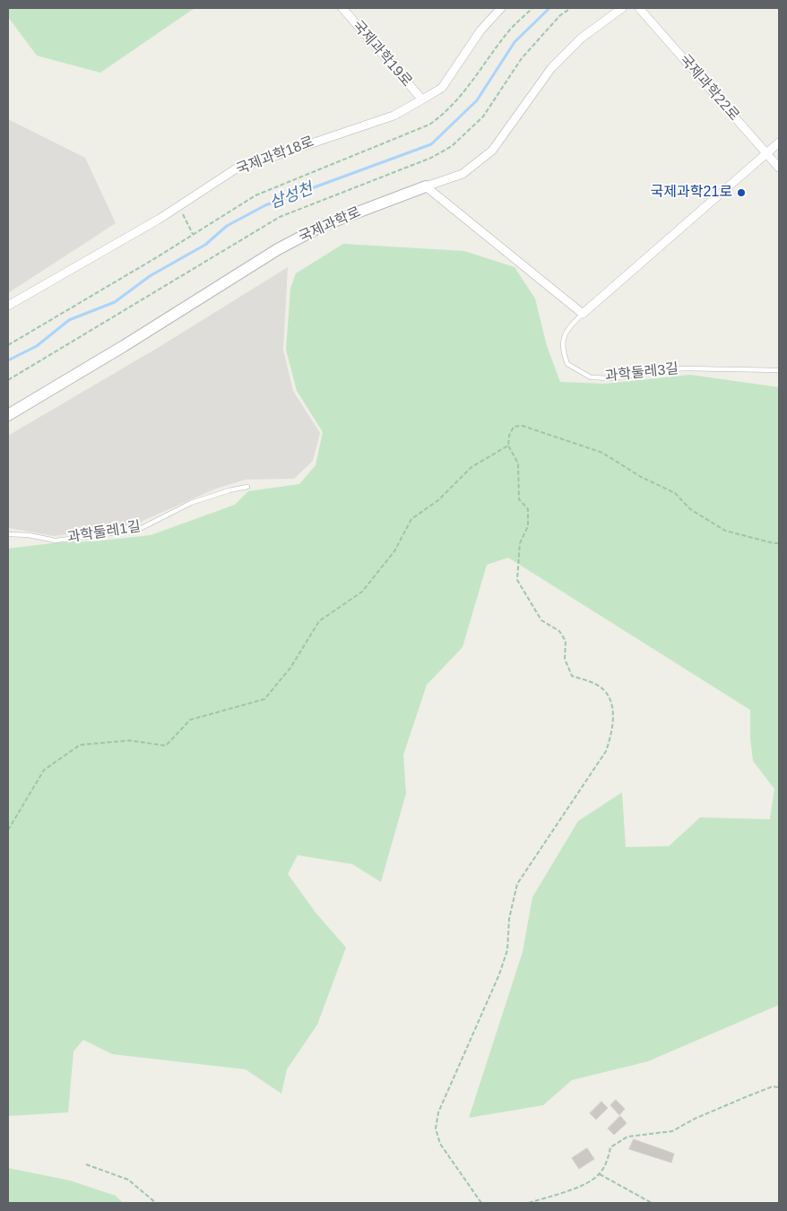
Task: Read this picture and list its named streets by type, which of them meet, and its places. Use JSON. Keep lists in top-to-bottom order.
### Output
{
  "streets": {
    "street": [
      "국제과학19로",
      "국제과학22로",
      "국제과학18로",
      "국제과학로"
    ],
    "lane": ["과학둘레3길", "과학둘레1길"]
  },
  "crossings": [
    ["국제과학19로", "국제과학18로"]
  ],
  "water": ["삼성천"],
  "places": ["국제과학21로"]
}
